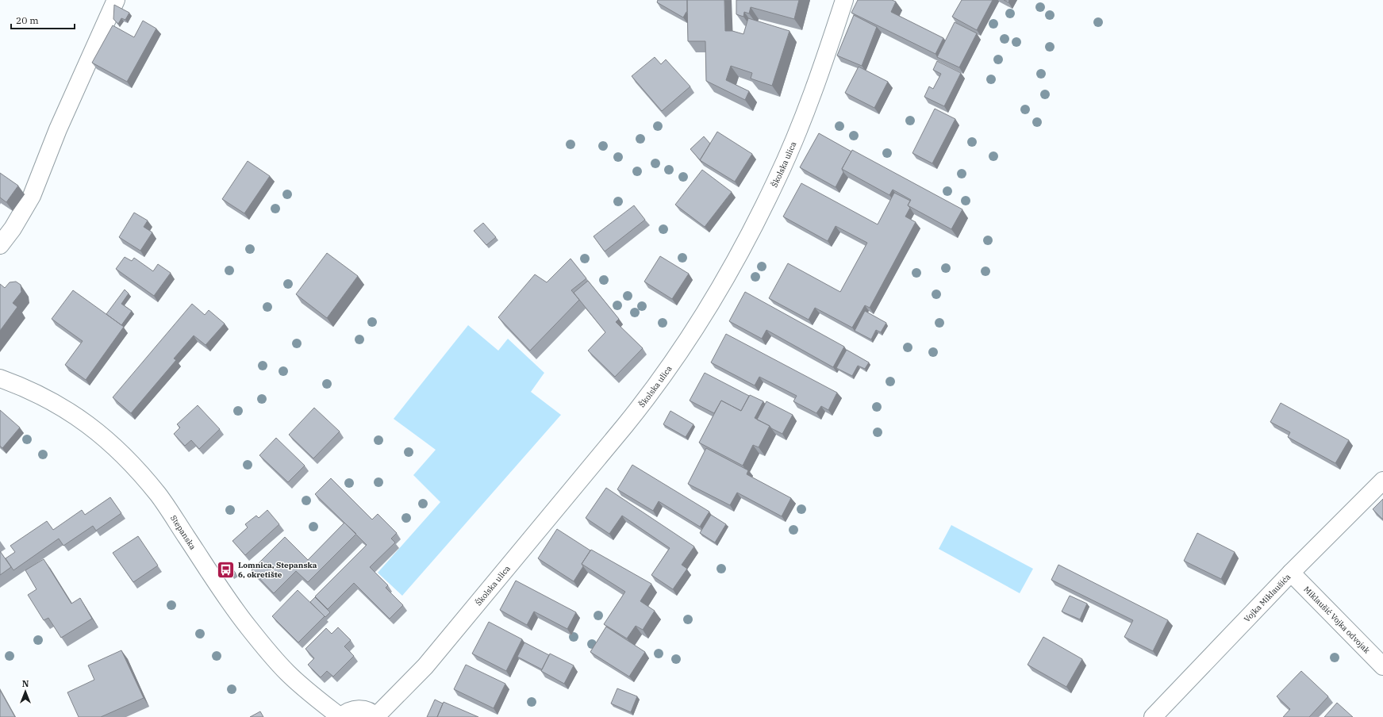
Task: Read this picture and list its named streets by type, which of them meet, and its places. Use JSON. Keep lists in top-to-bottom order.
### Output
{
  "streets": {
    "street": [
      "Školska ulica",
      "Stepanska",
      "Vojka Miklaušića",
      "Miklaušić Vojka odvojak"
    ]
  },
  "crossings": [
    ["Školska ulica", "Stepanska"],
    ["Vojka Miklaušića", "Miklaušić Vojka odvojak"]
  ],
  "places": {
    "bus stop": ["Lomnica, Stepanska 6, okretište"]
  },
  "scale_bar": "20 m",
  "north": "top"
}
